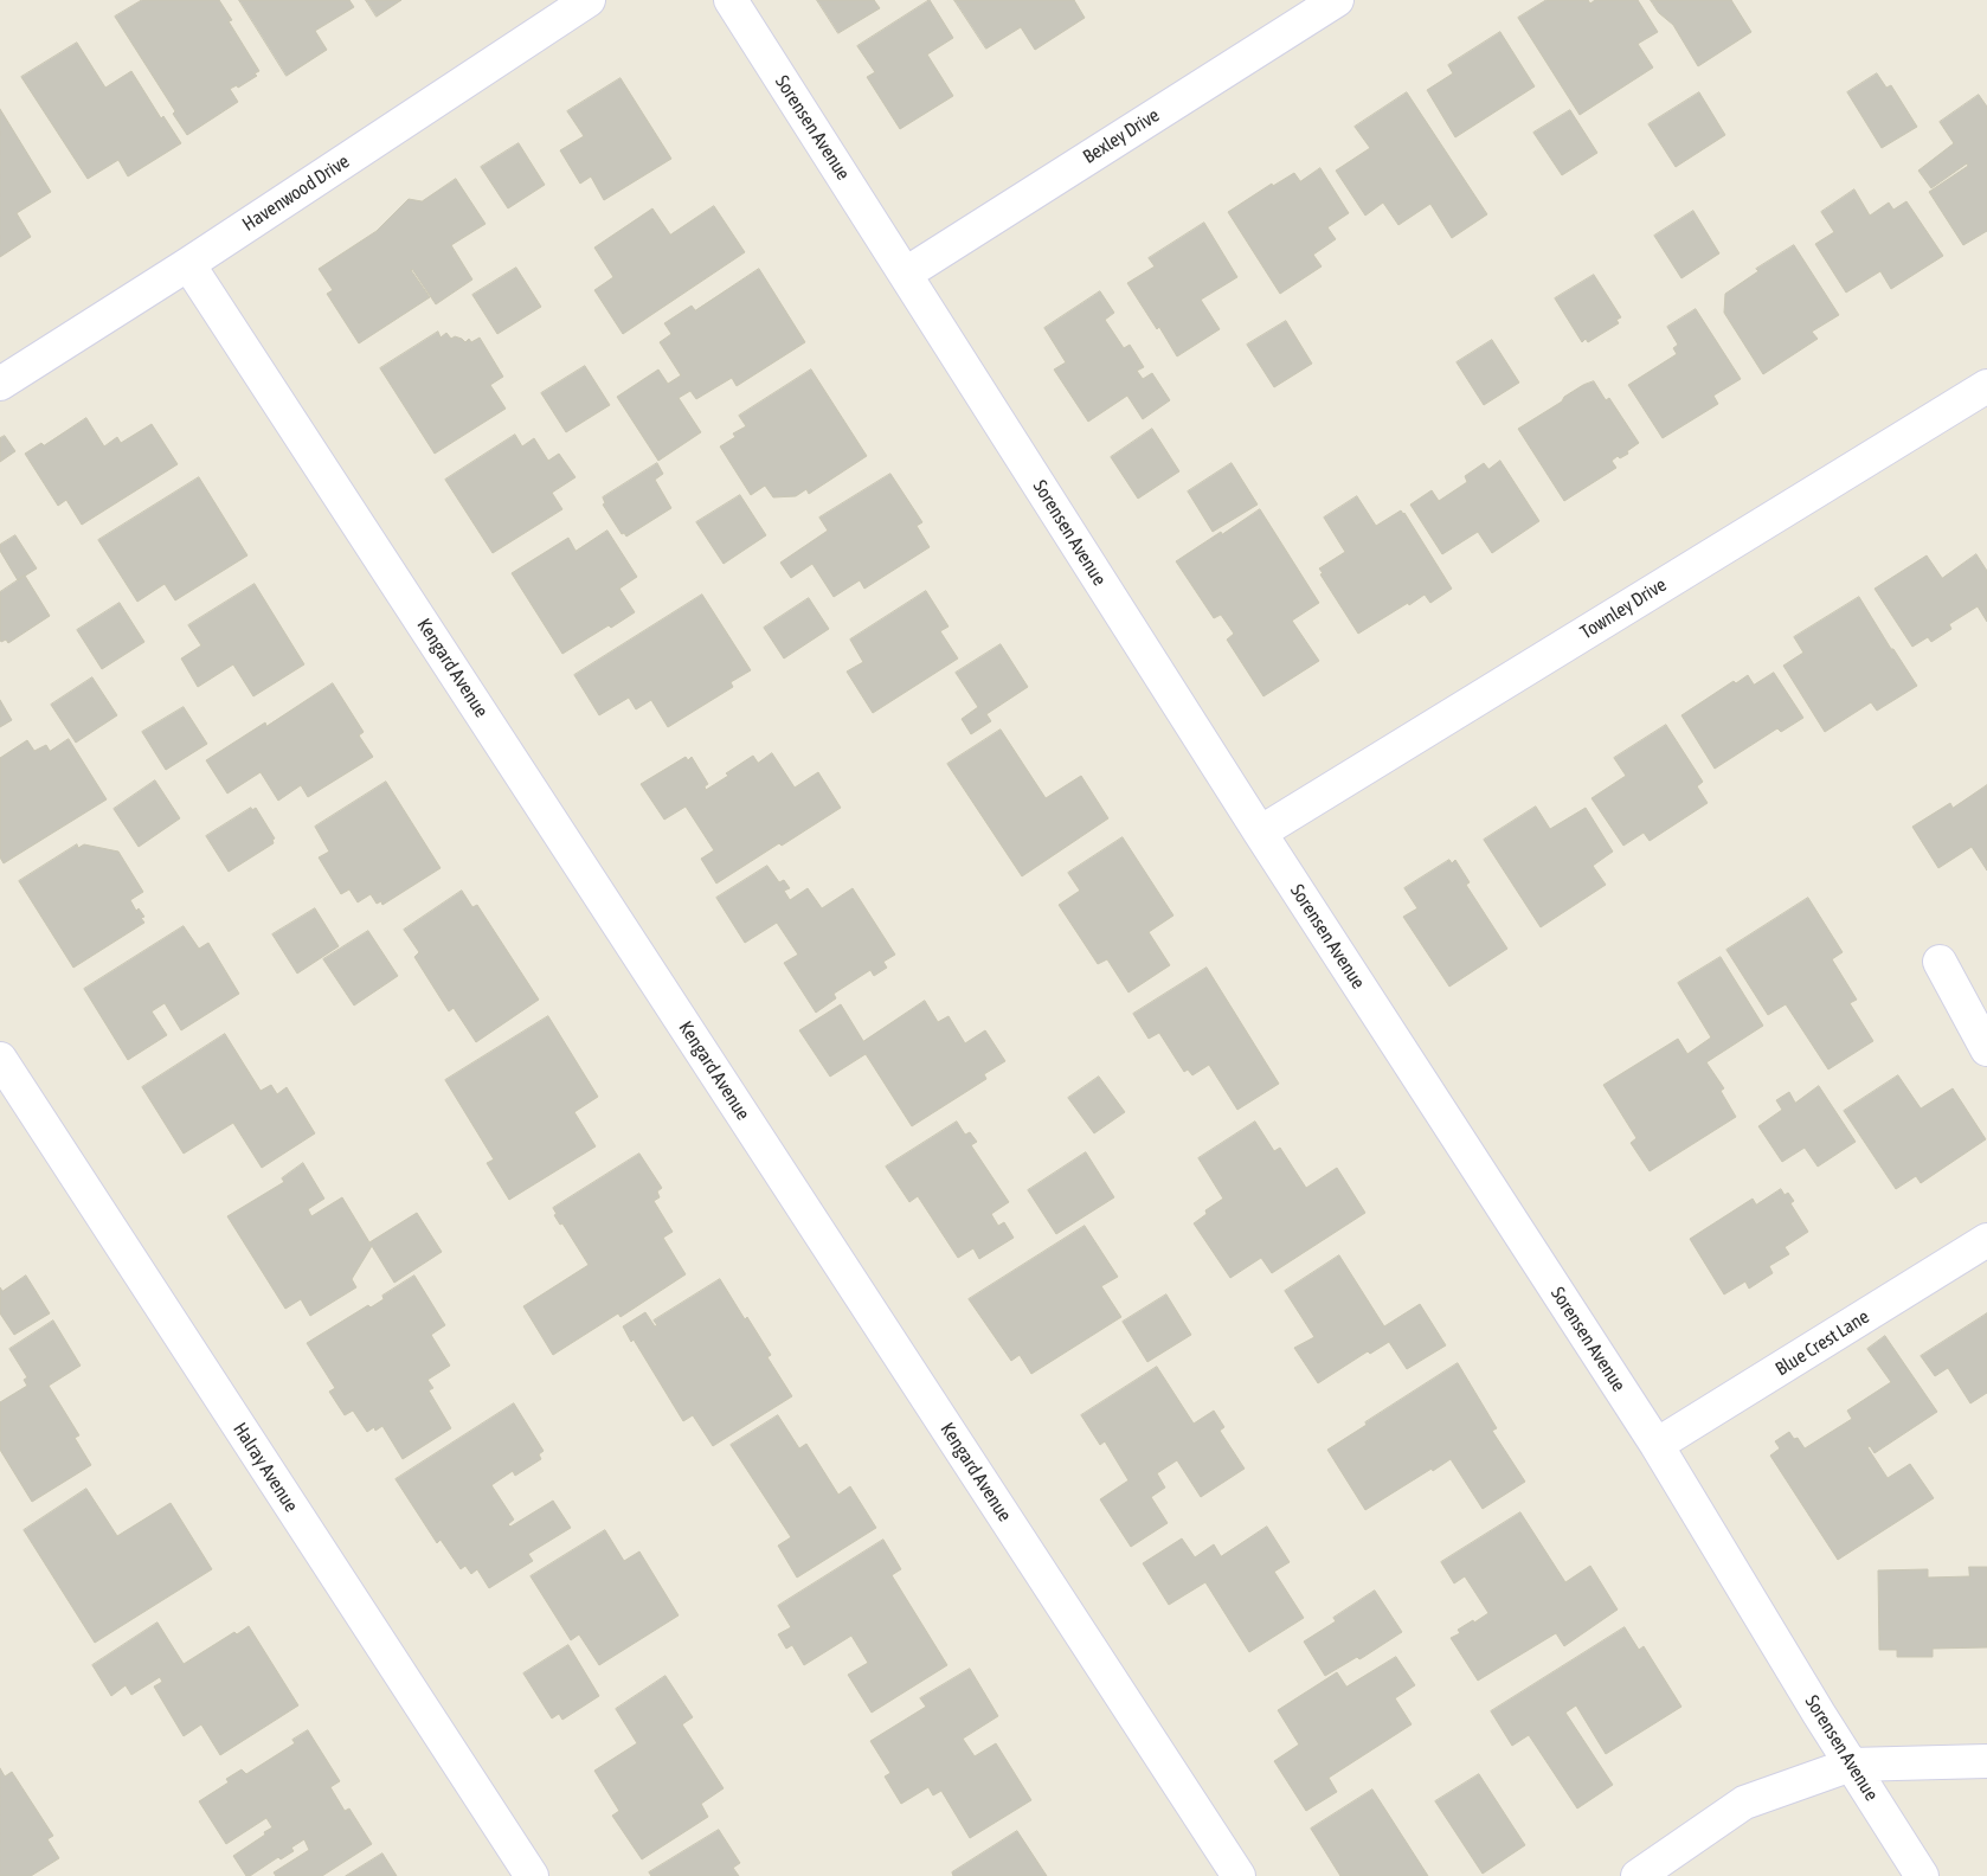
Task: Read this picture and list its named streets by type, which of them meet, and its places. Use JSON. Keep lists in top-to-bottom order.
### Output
{
  "streets": {
    "street": [
      "Sorensen Avenue",
      "Bexley Drive",
      "Havenwood Drive",
      "Townley Drive",
      "Kengard Avenue",
      "Blue Crest Lane",
      "Halray Avenue"
    ]
  },
  "crossings": [
    ["Sorensen Avenue", "Bexley Drive"],
    ["Sorensen Avenue", "Townley Drive"],
    ["Sorensen Avenue", "Blue Crest Lane"],
    ["Havenwood Drive", "Kengard Avenue"]
  ]
}
